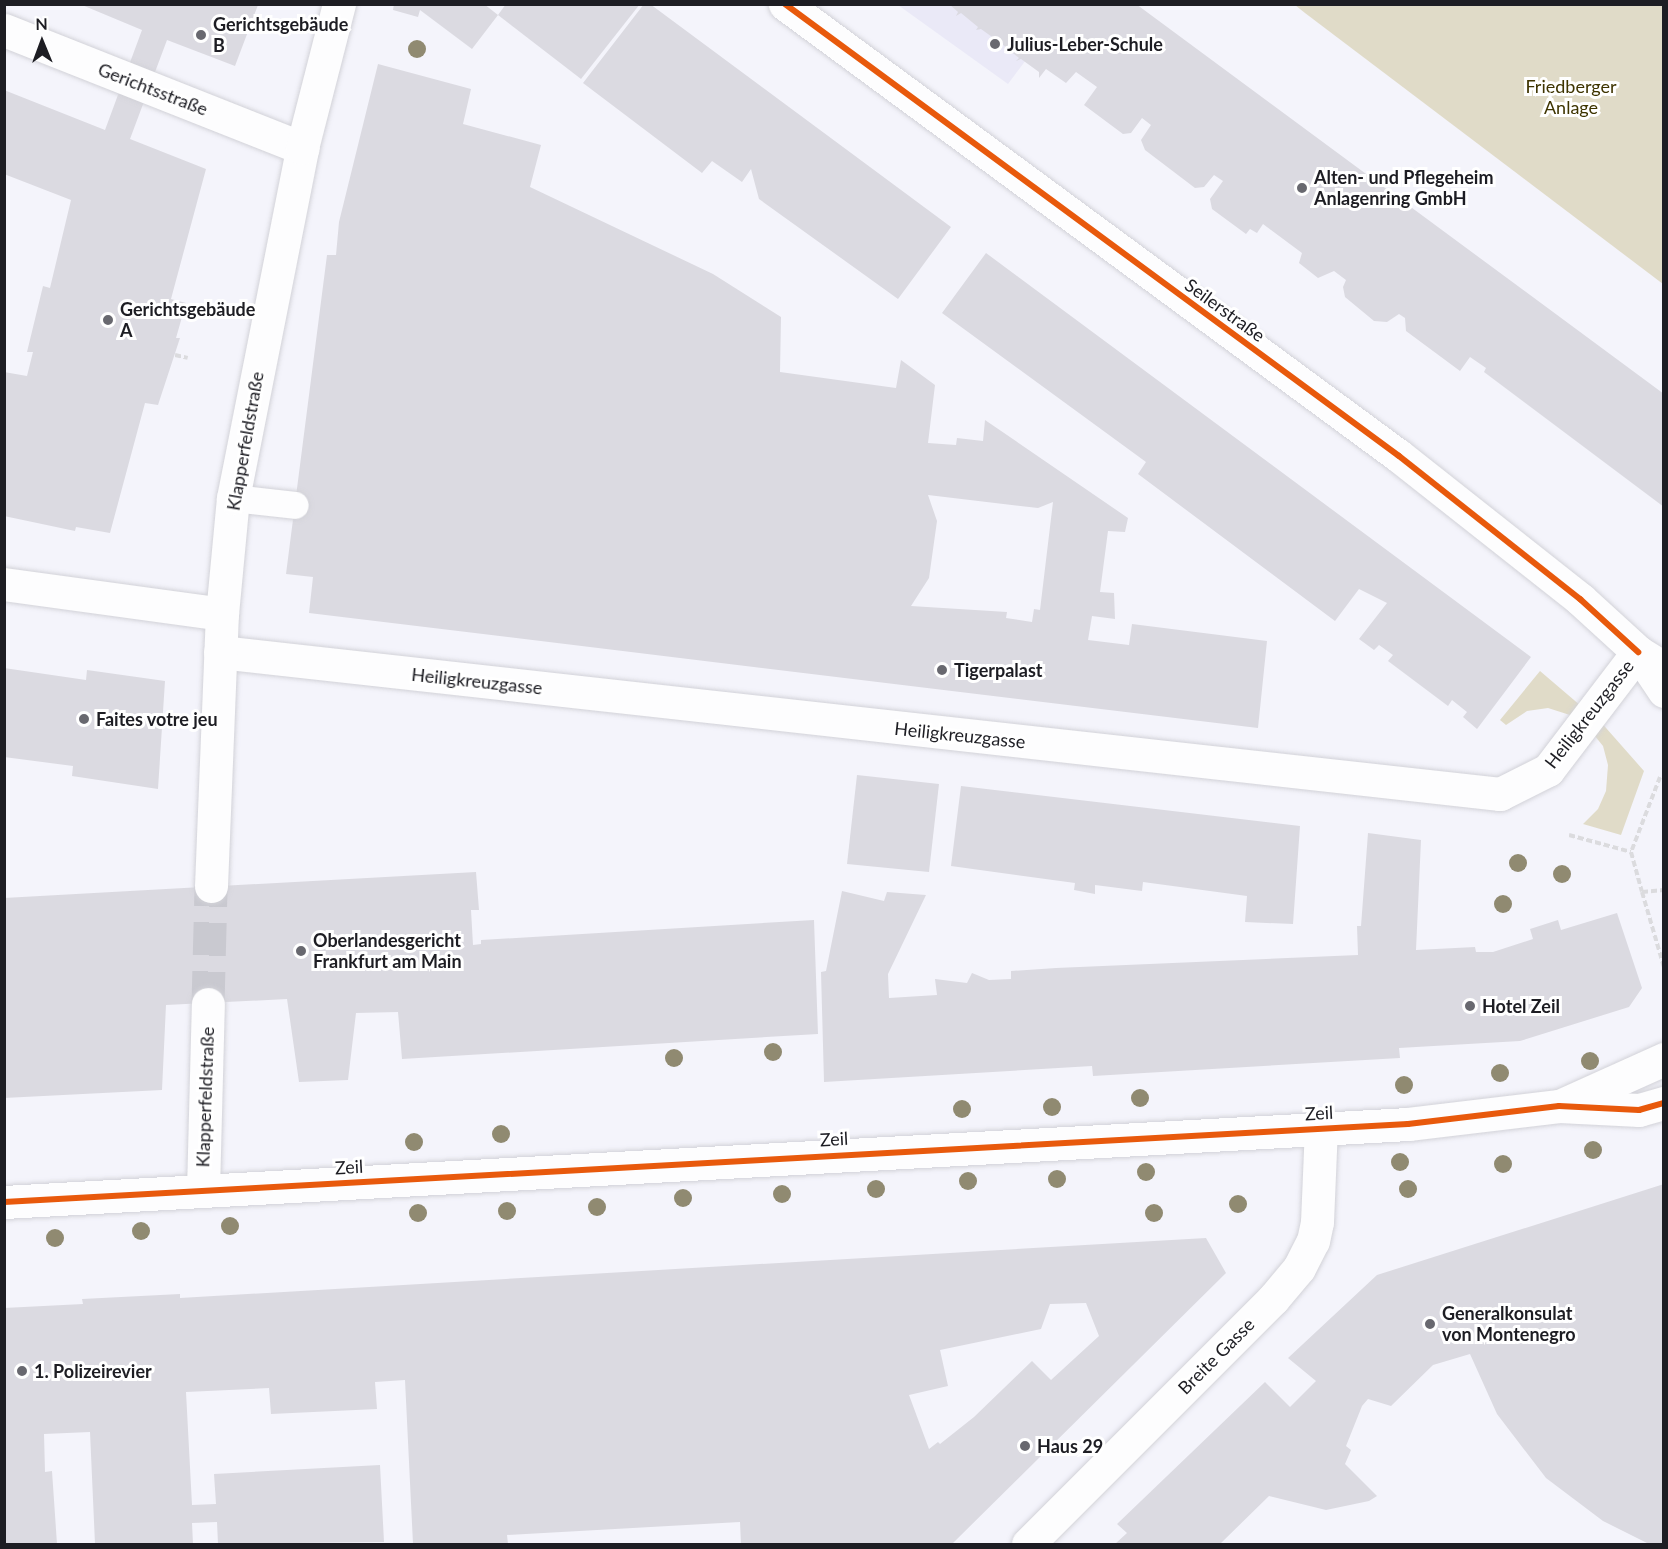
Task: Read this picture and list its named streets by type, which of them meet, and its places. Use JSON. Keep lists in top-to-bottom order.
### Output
{
  "streets": {
    "street": [
      "Gerichtsstraße",
      "Seilerstraße",
      "Klapperfeldstraße",
      "Heiligkreuzgasse",
      "Zeil",
      "Breite Gasse"
    ]
  },
  "crossings": [
    ["Gerichtsstraße", "Klapperfeldstraße"],
    ["Seilerstraße", "Heiligkreuzgasse"],
    ["Klapperfeldstraße", "Heiligkreuzgasse"],
    ["Klapperfeldstraße", "Zeil"],
    ["Zeil", "Breite Gasse"]
  ],
  "parks": ["Friedberger Anlage"],
  "places": [
    "Gerichtsgebäude B",
    "Julius-Leber-Schule",
    "Alten- und Pflegeheim Anlagenring GmbH",
    "Gerichtsgebäude A",
    "Tigerpalast",
    "Faites votre jeu",
    "Oberlandesgericht Frankfurt am Main",
    "Hotel Zeil",
    "Generalkonsulat von Montenegro",
    "1. Polizeirevier",
    "Haus 29"
  ],
  "north": "top"
}
